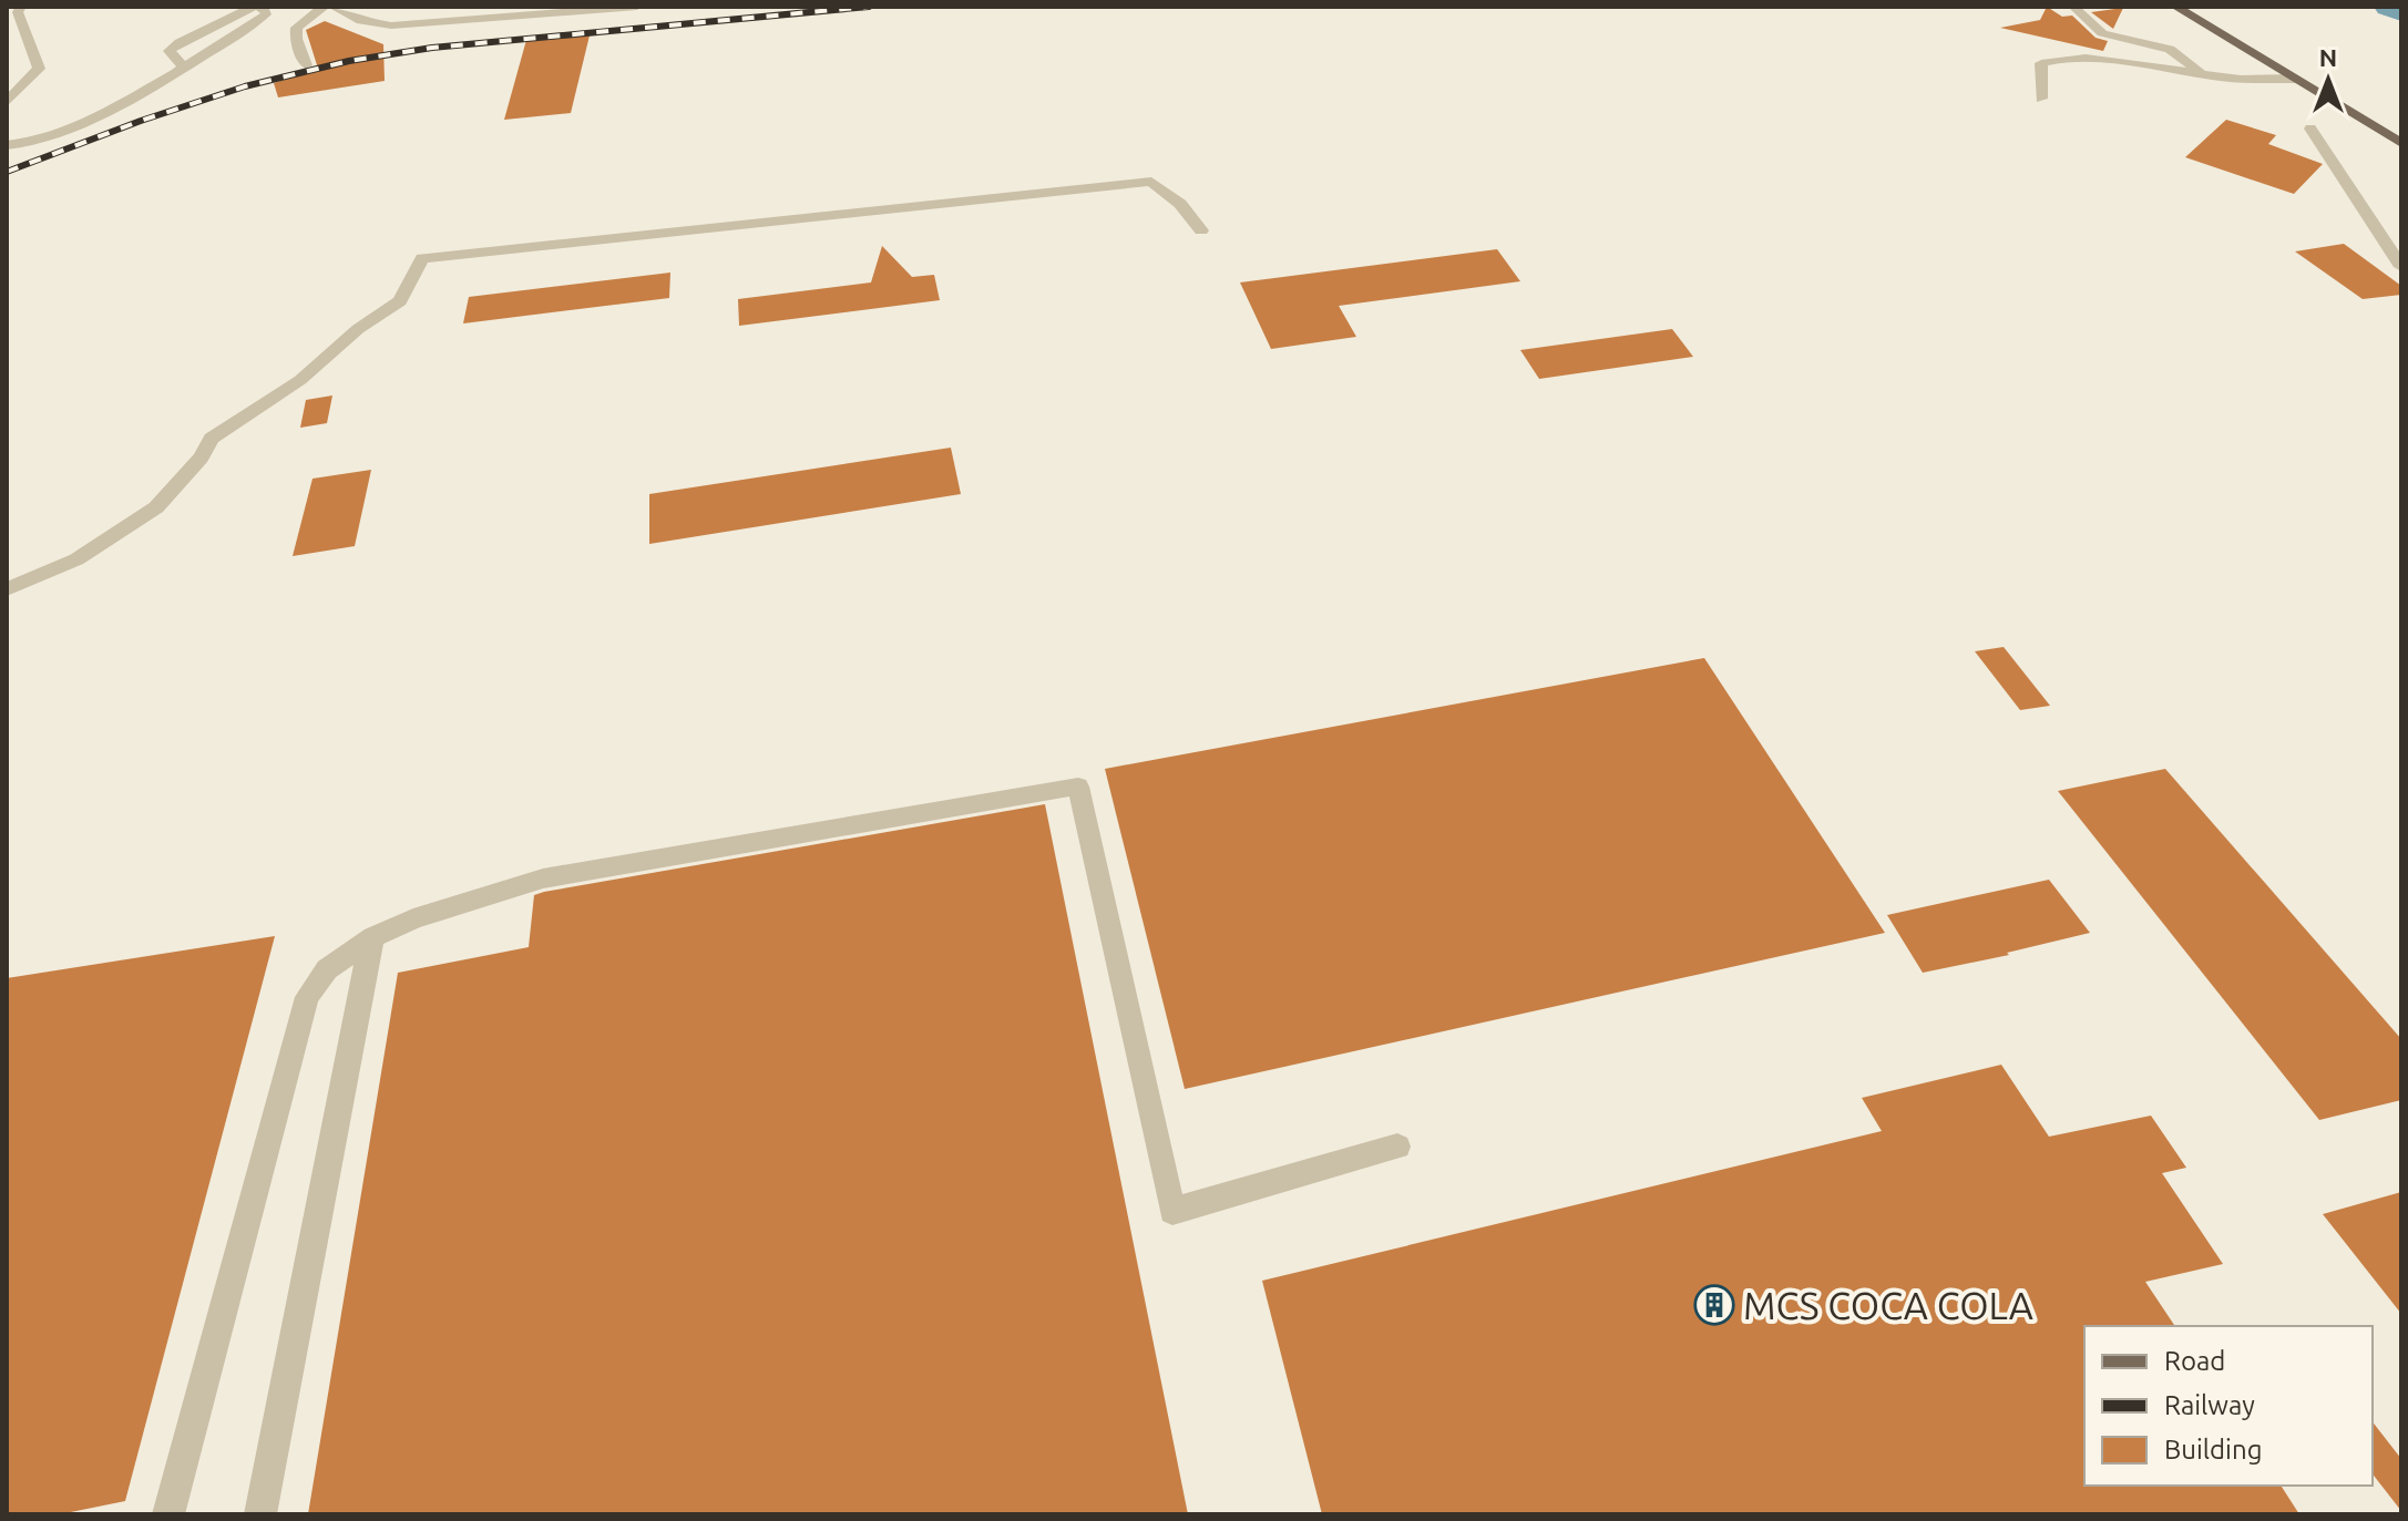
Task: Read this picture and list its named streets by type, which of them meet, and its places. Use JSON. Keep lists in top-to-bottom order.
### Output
{
  "places": {
    "building": ["MCS COCA COLA"]
  },
  "legend": ["Road", "Railway", "Building"],
  "north": "top"
}
